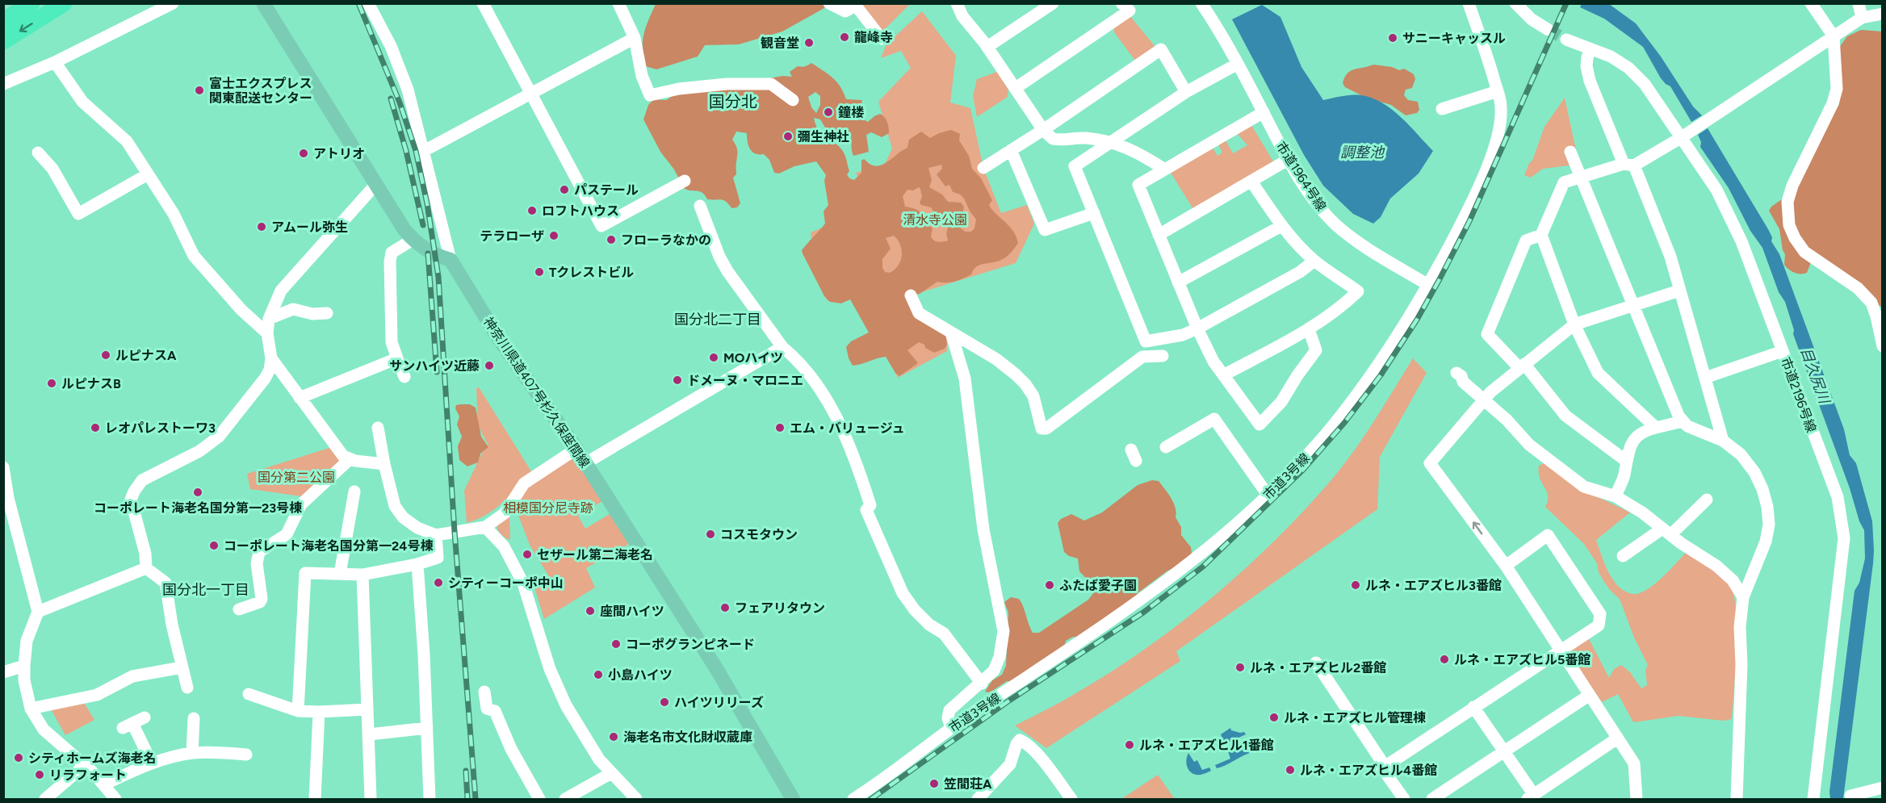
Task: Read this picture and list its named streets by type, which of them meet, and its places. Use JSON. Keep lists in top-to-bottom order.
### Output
{
  "streets": {
    "main road": ["神奈川県道407号杉久保座間線"],
    "street": ["市道1964号線", "市道2196号線", "市道3号線"]
  },
  "crossings": [
    ["市道1964号線", "市道3号線"]
  ],
  "districts": ["国分北", "国分北二丁目", "国分北一丁目"],
  "water": ["調整池", "目久尻川"],
  "parks": ["清水寺公園", "国分第二公園", "相模国分尼寺跡"],
  "places": [
    "龍峰寺",
    "サニーキャッスル",
    "観音堂",
    "富士エクスプレス 関東配送センター",
    "鐘楼",
    "彌生神社",
    "アトリオ",
    "パステール",
    "ロフトハウス",
    "アムール弥生",
    "テラローザ",
    "フローラなかの",
    "Tクレストビル",
    "ルピナスA",
    "MOハイツ",
    "サンハイツ近藤",
    "ドメーヌ・マロニエ",
    "ルピナスB",
    "レオパレストーワ3",
    "エム・バリュージュ",
    "コーポレート海老名国分第一23号棟",
    "コスモタウン",
    "コーポレート海老名国分第一24号棟",
    "セザール第二海老名",
    "シティーコーポ中山",
    "ふたば愛子園",
    "ルネ・エアズヒル3番館",
    "フェアリタウン",
    "座間ハイツ",
    "コーポグランピネード",
    "ルネ・エアズヒル5番館",
    "ルネ・エアズヒル2番館",
    "小島ハイツ",
    "ハイツリリーズ",
    "ルネ・エアズヒル管理棟",
    "海老名市文化財収蔵庫",
    "ルネ・エアズヒル1番館",
    "シティホームズ海老名",
    "ルネ・エアズヒル4番館",
    "リラフォート",
    "笠間荘A"
  ]
}
